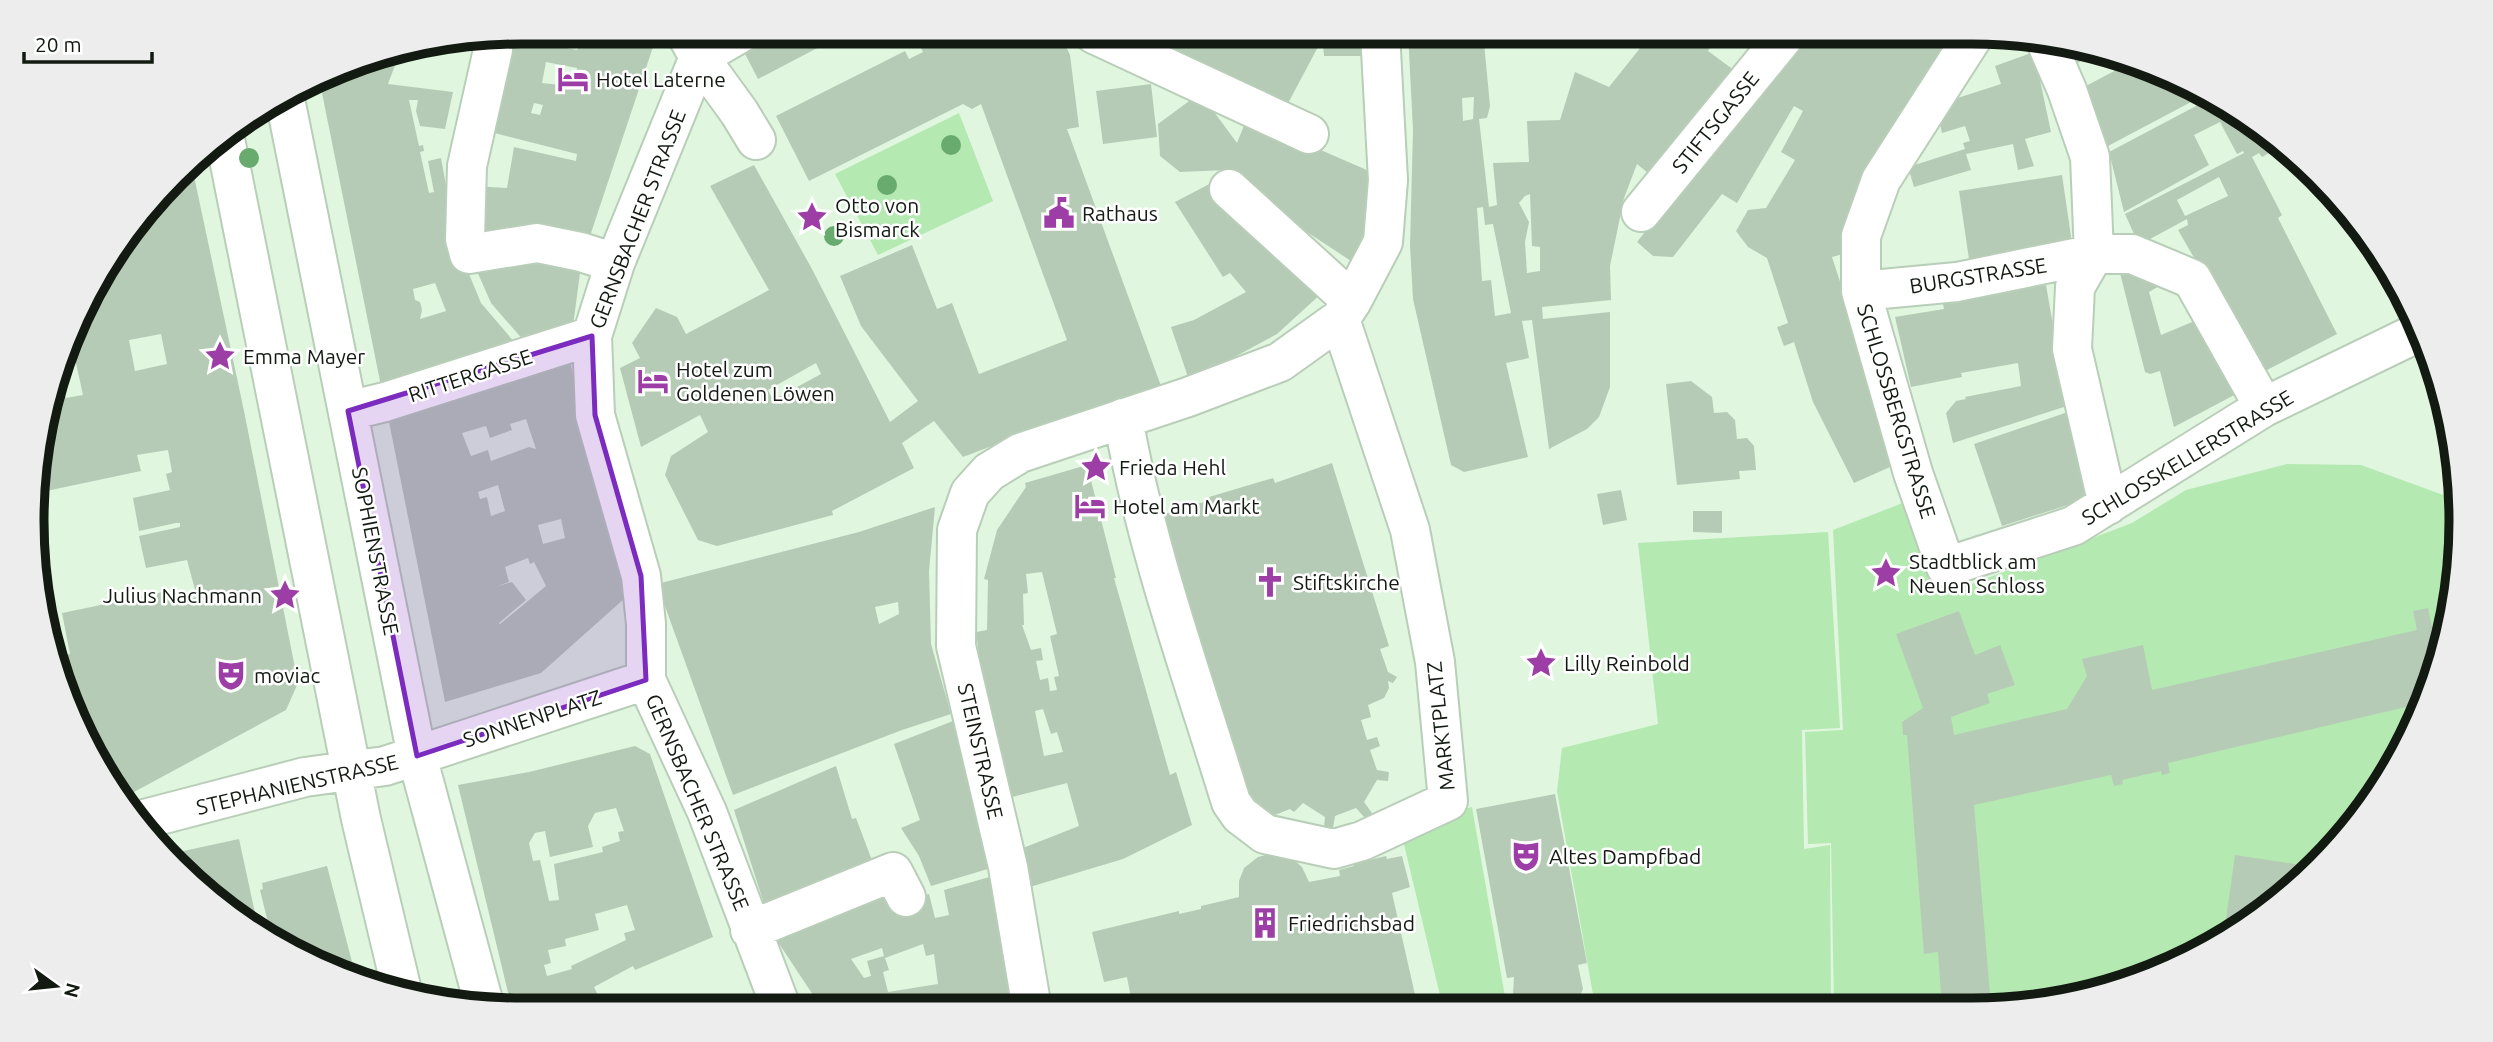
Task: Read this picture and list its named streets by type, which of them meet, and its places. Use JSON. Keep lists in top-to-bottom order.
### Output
{
  "streets": {
    "street": [
      "STIFTSGASSE",
      "GERNSBACHER STRASSE",
      "BURGSTRASSE",
      "RITTERGASSE",
      "SCHLOSSBERGSTRASSE",
      "SCHLOSSKELLERSTRASSE",
      "SOPHIENSTRASSE",
      "SONNENPLATZ",
      "MARKTPLATZ",
      "STEINSTRASSE",
      "STEPHANIENSTRASSE"
    ]
  },
  "crossings": [
    ["GERNSBACHER STRASSE", "RITTERGASSE"],
    ["GERNSBACHER STRASSE", "SONNENPLATZ"],
    ["BURGSTRASSE", "SCHLOSSBERGSTRASSE"],
    ["BURGSTRASSE", "SCHLOSSKELLERSTRASSE"],
    ["RITTERGASSE", "SOPHIENSTRASSE"],
    ["SCHLOSSBERGSTRASSE", "SCHLOSSKELLERSTRASSE"],
    ["SOPHIENSTRASSE", "SONNENPLATZ"],
    ["SOPHIENSTRASSE", "STEPHANIENSTRASSE"],
    ["SONNENPLATZ", "STEPHANIENSTRASSE"],
    ["MARKTPLATZ", "STEINSTRASSE"]
  ],
  "places": {
    "hotel": ["Hotel Laterne", "Hotel zum Goldenen Löwen", "Hotel am Markt"],
    "public building": ["Rathaus"],
    "place": [
      "Otto von Bismarck",
      "Emma Mayer",
      "Frieda Hehl",
      "Stadtblick am Neuen Schloss",
      "Julius Nachmann",
      "Lilly Reinbold"
    ],
    "church": ["Stiftskirche"],
    "theatre": ["moviac", "Altes Dampfbad"],
    "building": ["Friedrichsbad"]
  },
  "scale_bar": "20 m",
  "north": "right"
}
